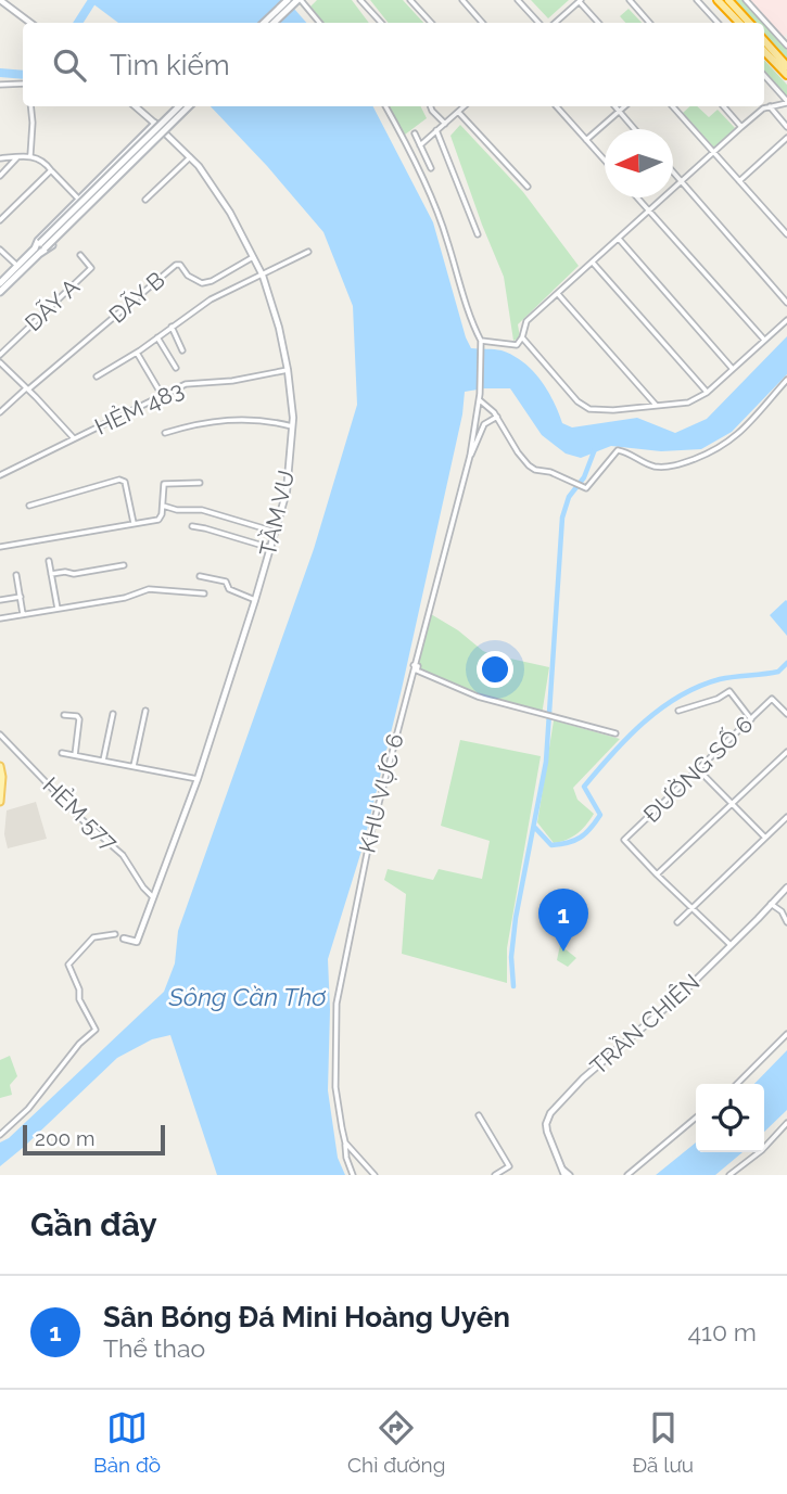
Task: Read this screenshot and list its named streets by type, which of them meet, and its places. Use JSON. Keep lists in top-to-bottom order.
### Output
{
  "streets": {
    "street": [
      "DÃY B",
      "DÃY A",
      "HẺM 483",
      "TẦM VU",
      "ĐƯỜNG SỐ 6",
      "KHU VỰC 6",
      "HẺM 577",
      "TRẦN CHIÊN"
    ]
  },
  "crossings": [
    ["DÃY B", "TẦM VU"],
    ["HẺM 483", "TẦM VU"],
    ["TẦM VU", "HẺM 577"]
  ],
  "water": ["Sông Cần Thơ"],
  "scale_bar": "200 m",
  "north": "left",
  "page": {
    "search": "Tìm kiếm",
    "pins": "1",
    "scale": "200 m",
    "heading": "Gần đây",
    "list": [
      {
        "mark": "1",
        "name": "Sân Bóng Đá Mini Hoàng Uyên",
        "note": "Thể thao",
        "value": "410 m"
      }
    ],
    "nav": ["Bản đồ", "Chỉ đường", "Đã lưu"]
  }
}
